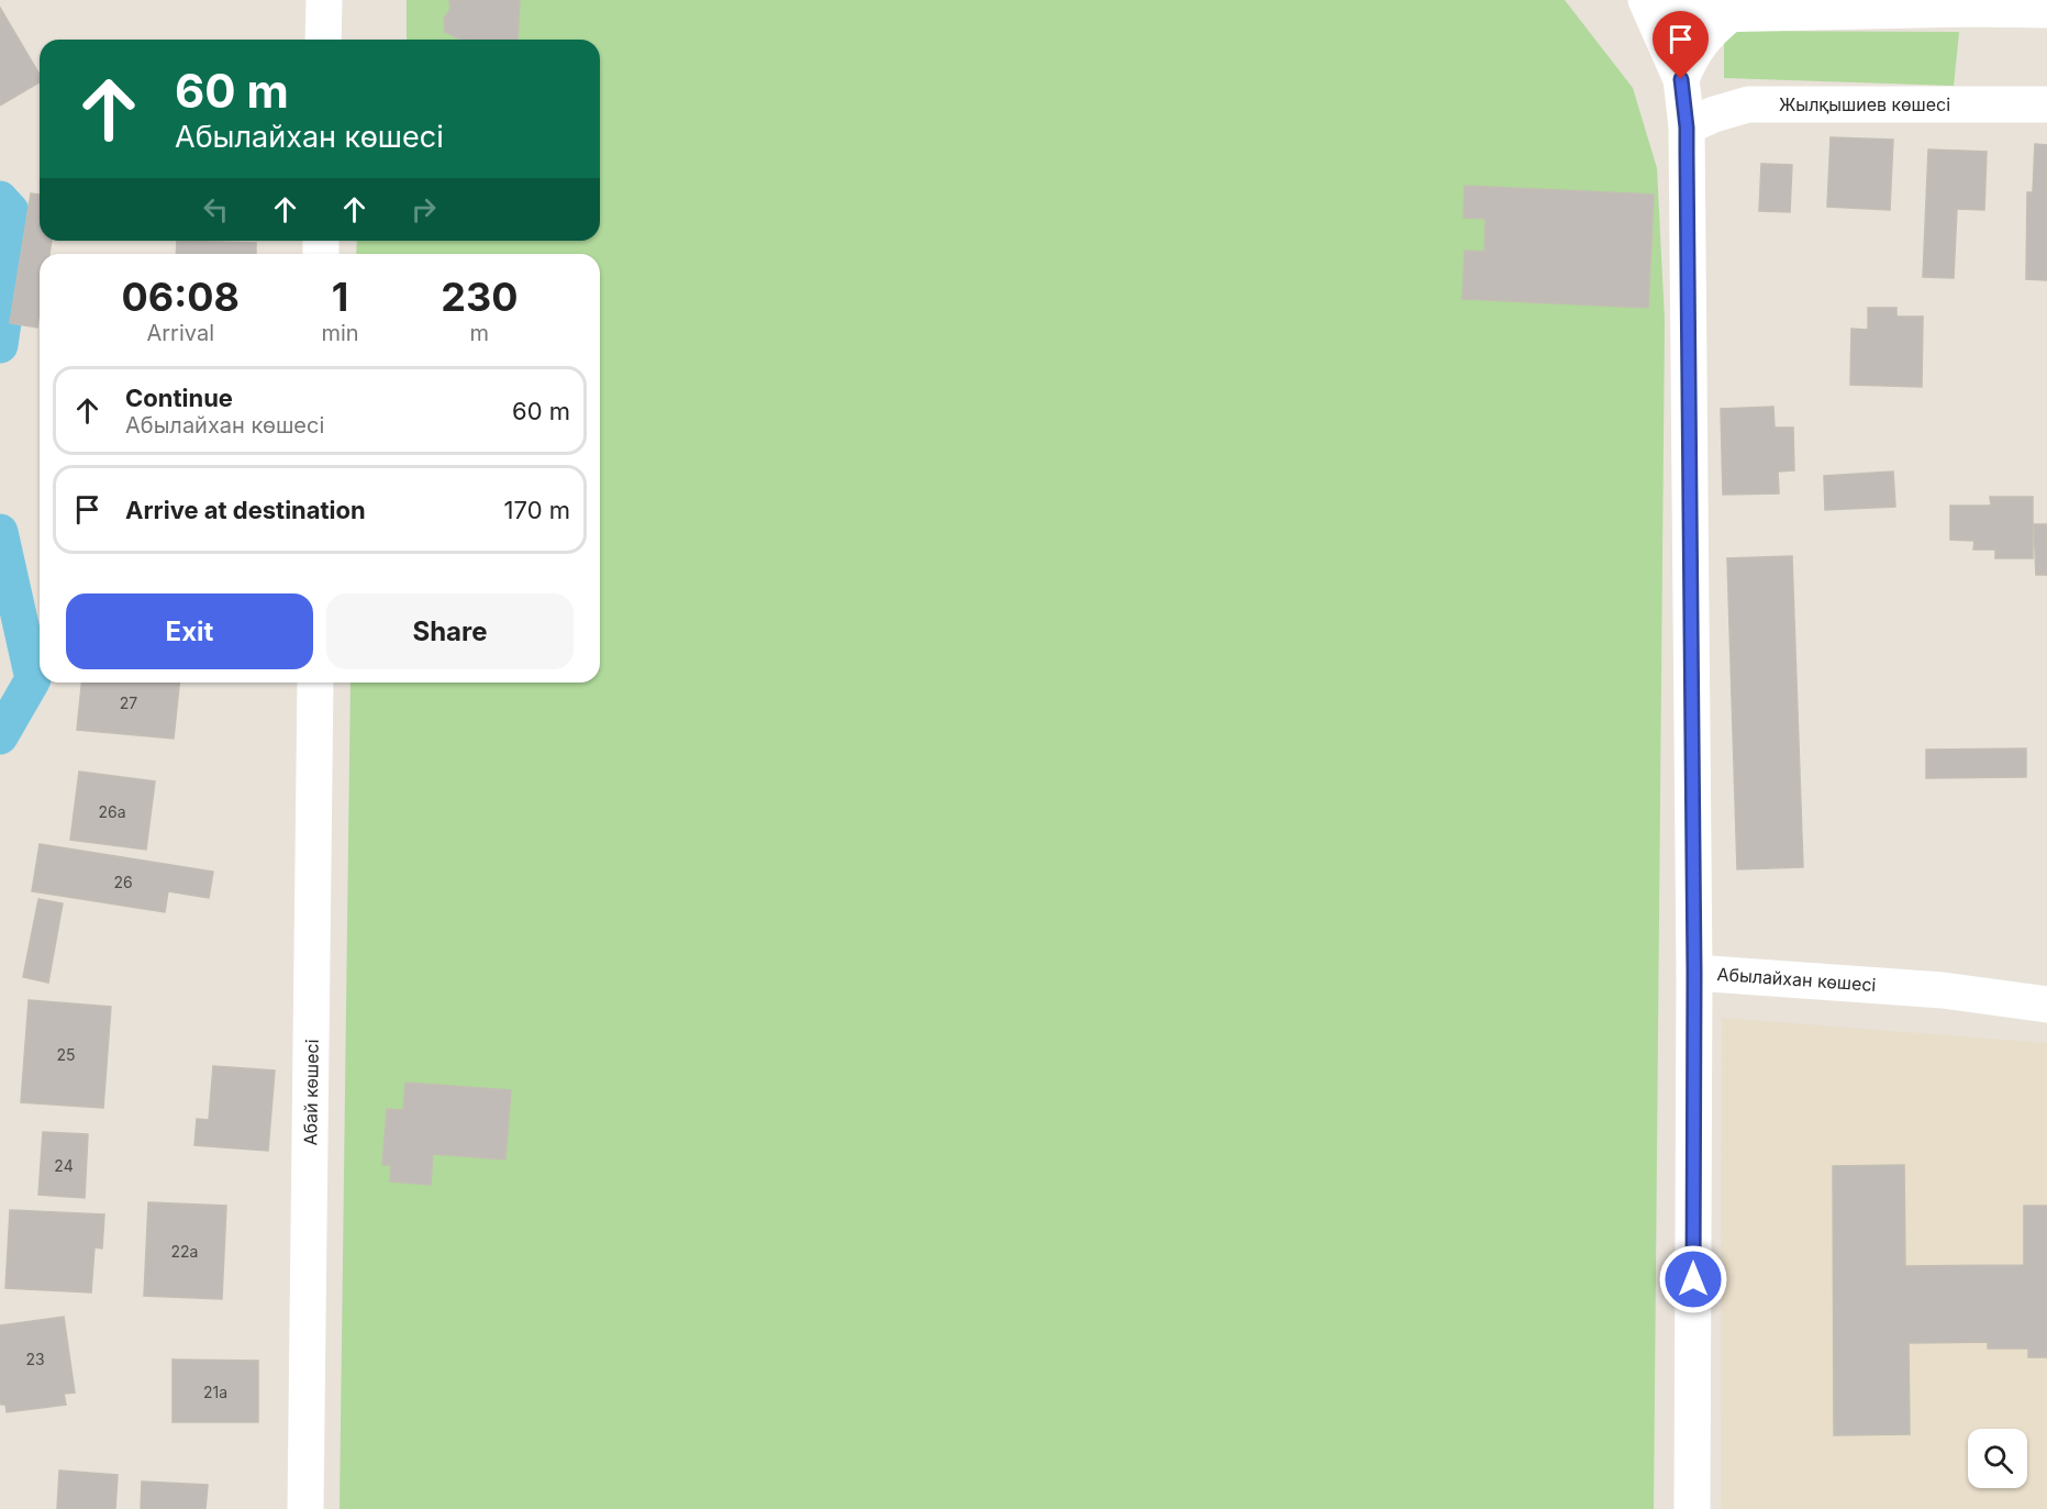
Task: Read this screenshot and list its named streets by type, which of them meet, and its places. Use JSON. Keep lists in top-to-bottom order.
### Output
{
  "streets": {
    "street": ["Жылқышиев көшесі", "Абылайхан көшесі", "Абай көшесі"]
  },
  "crossings": [
    ["Жылқышиев көшесі", "Абылайхан көшесі"]
  ],
  "house_numbers": [
    "27",
    "26а",
    "26",
    "25",
    "24",
    "22а",
    "23",
    "21а"
  ],
  "page": {
    "turn": ["60 m", "Абылайхан көшесі"],
    "eta": [
      "06:08",
      "Arrival",
      "1",
      "min",
      "230",
      "m"
    ],
    "list": [
      {
        "name": "Continue",
        "note": "Абылайхан көшесі",
        "value": "60 m"
      },
      {
        "name": "Arrive at destination",
        "value": "170 m"
      }
    ],
    "buttons": ["Exit", "Share"]
  }
}
